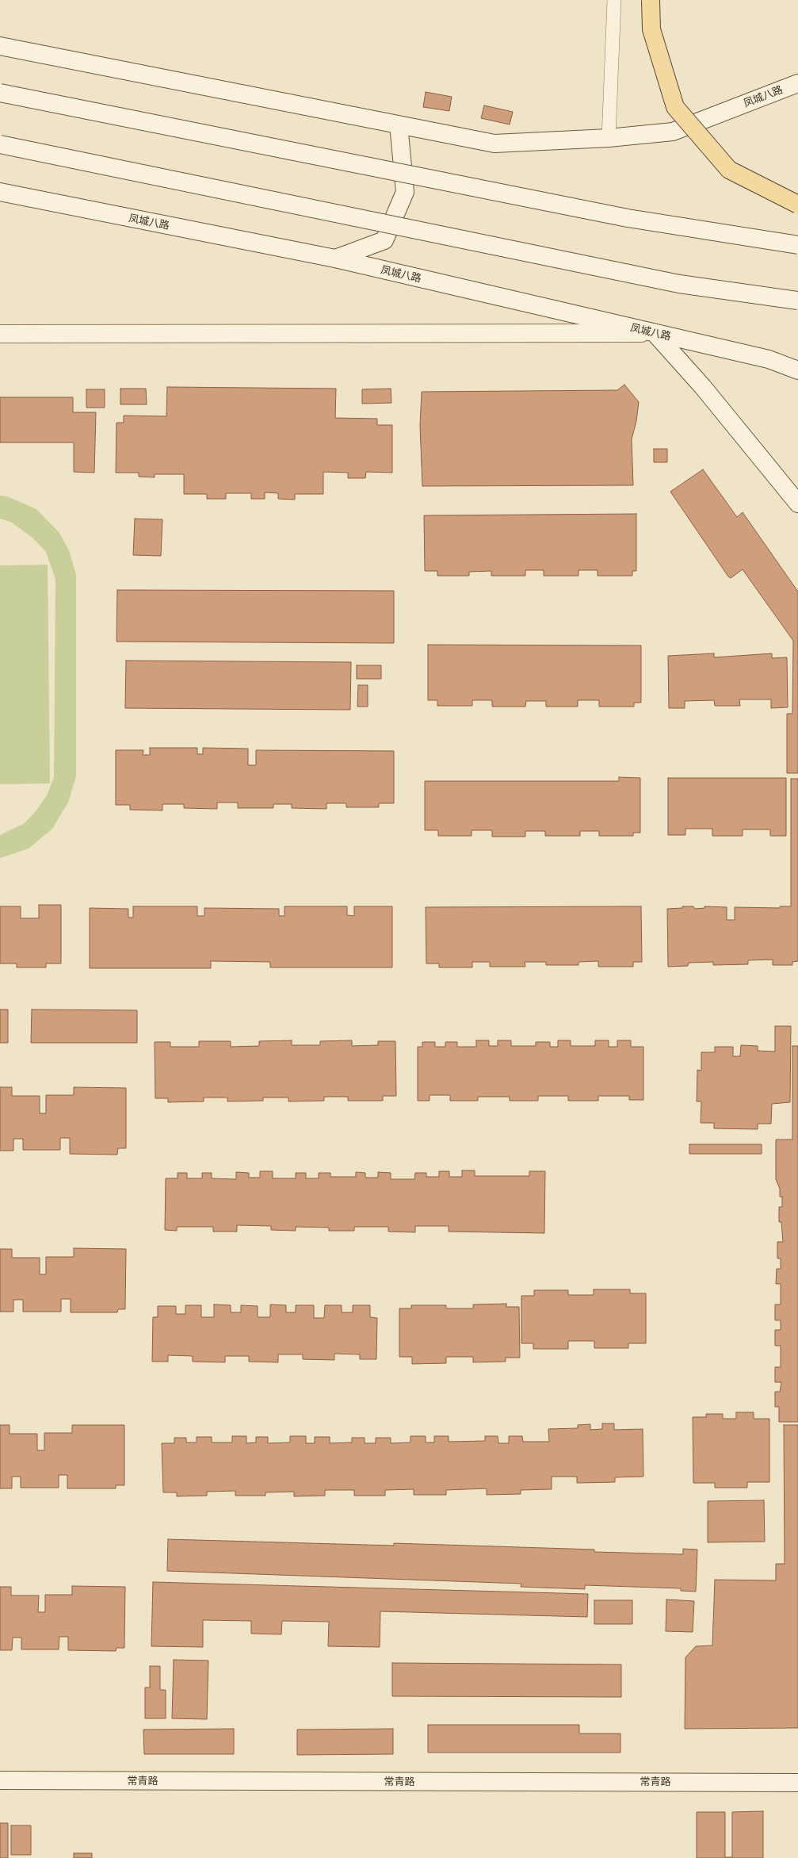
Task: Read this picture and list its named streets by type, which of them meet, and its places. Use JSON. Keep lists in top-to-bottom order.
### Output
{
  "streets": {
    "street": ["凤城八路", "常青路"]
  }
}
